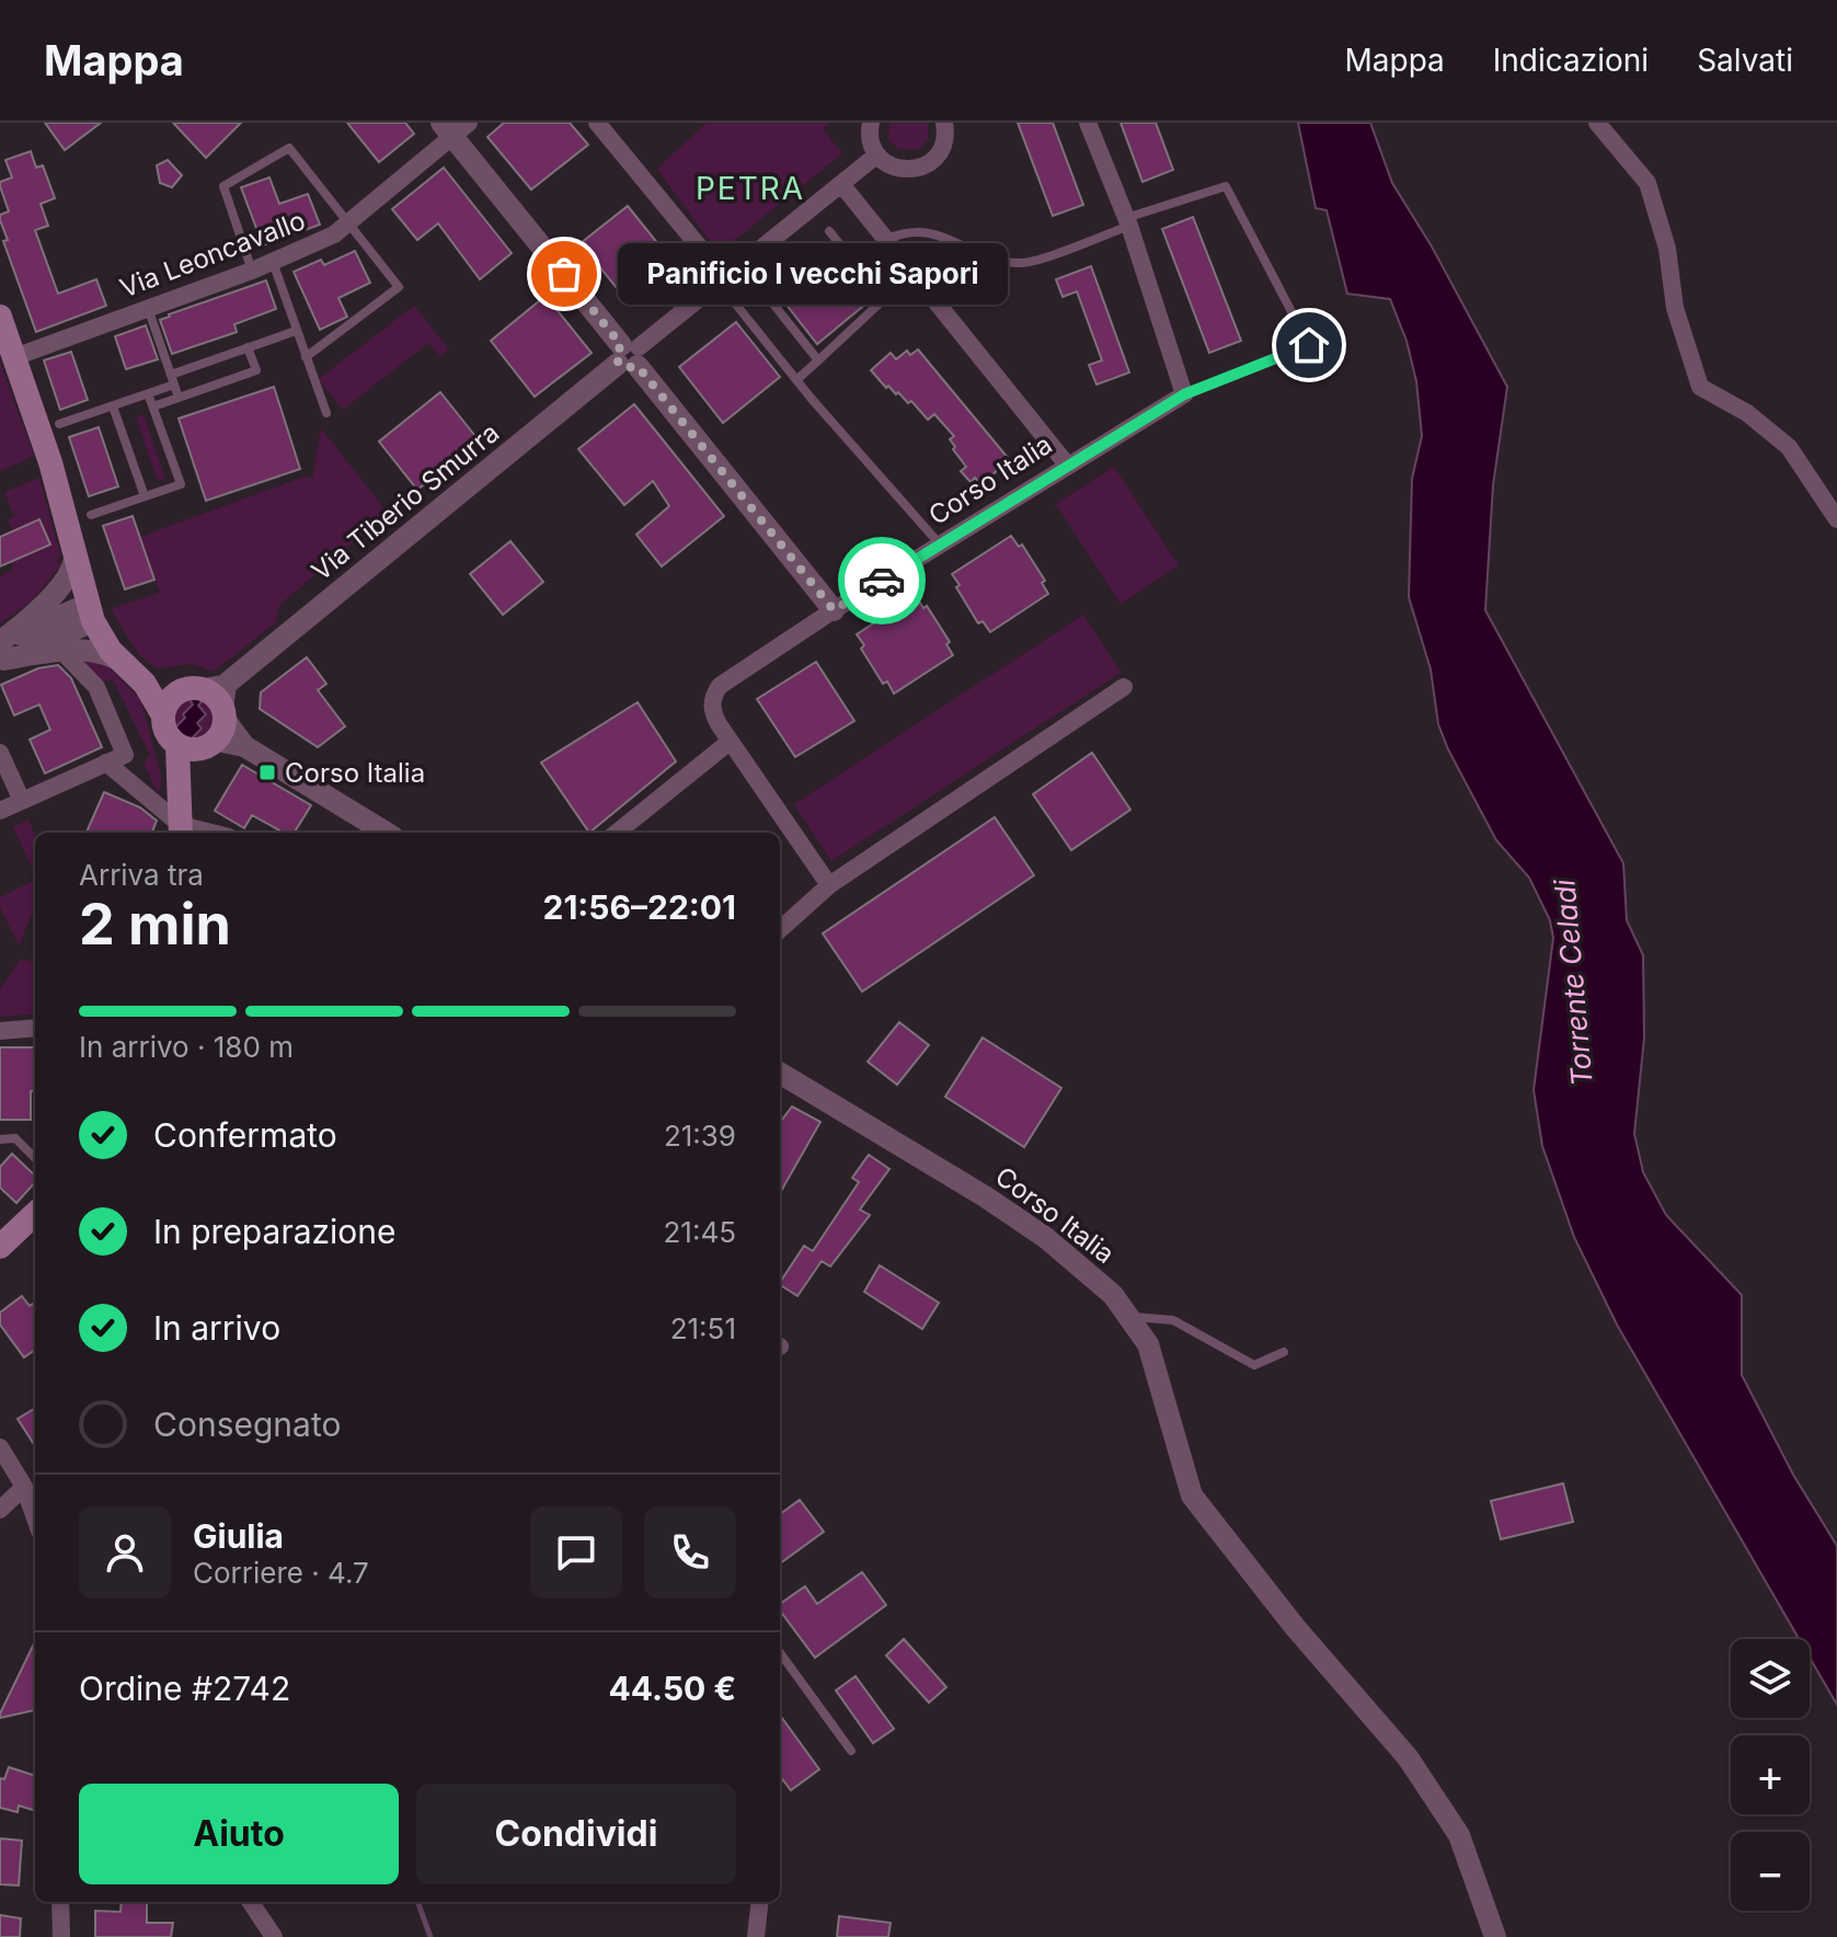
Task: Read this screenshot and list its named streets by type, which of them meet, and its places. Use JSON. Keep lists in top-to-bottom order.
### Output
{
  "streets": {
    "street": ["Via Leoncavallo", "Corso Italia", "Via Tiberio Smurra"]
  },
  "districts": ["PETRA"],
  "water": ["Torrente Celadi"],
  "places": {
    "other": ["Panificio I vecchi Sapori"],
    "transit": ["Corso Italia"]
  },
  "page": {
    "header": "Mappa",
    "nav": ["Mappa", "Indicazioni", "Salvati"],
    "bubble": "Panificio I vecchi Sapori",
    "heading": ["2 min", "Arriva tra", "21:56–22:01"],
    "panel": [
      "Giulia",
      "Corriere · 4.7",
      "Ordine #2742",
      "44.50 €"
    ],
    "bar": "In arrivo · 180 m",
    "list": [
      ["Confermato", "21:39"],
      ["In preparazione", "21:45"],
      ["In arrivo", "21:51"],
      "Consegnato"
    ],
    "map_buttons": ["+", "−"],
    "buttons": ["Aiuto", "Condividi"]
  }
}
